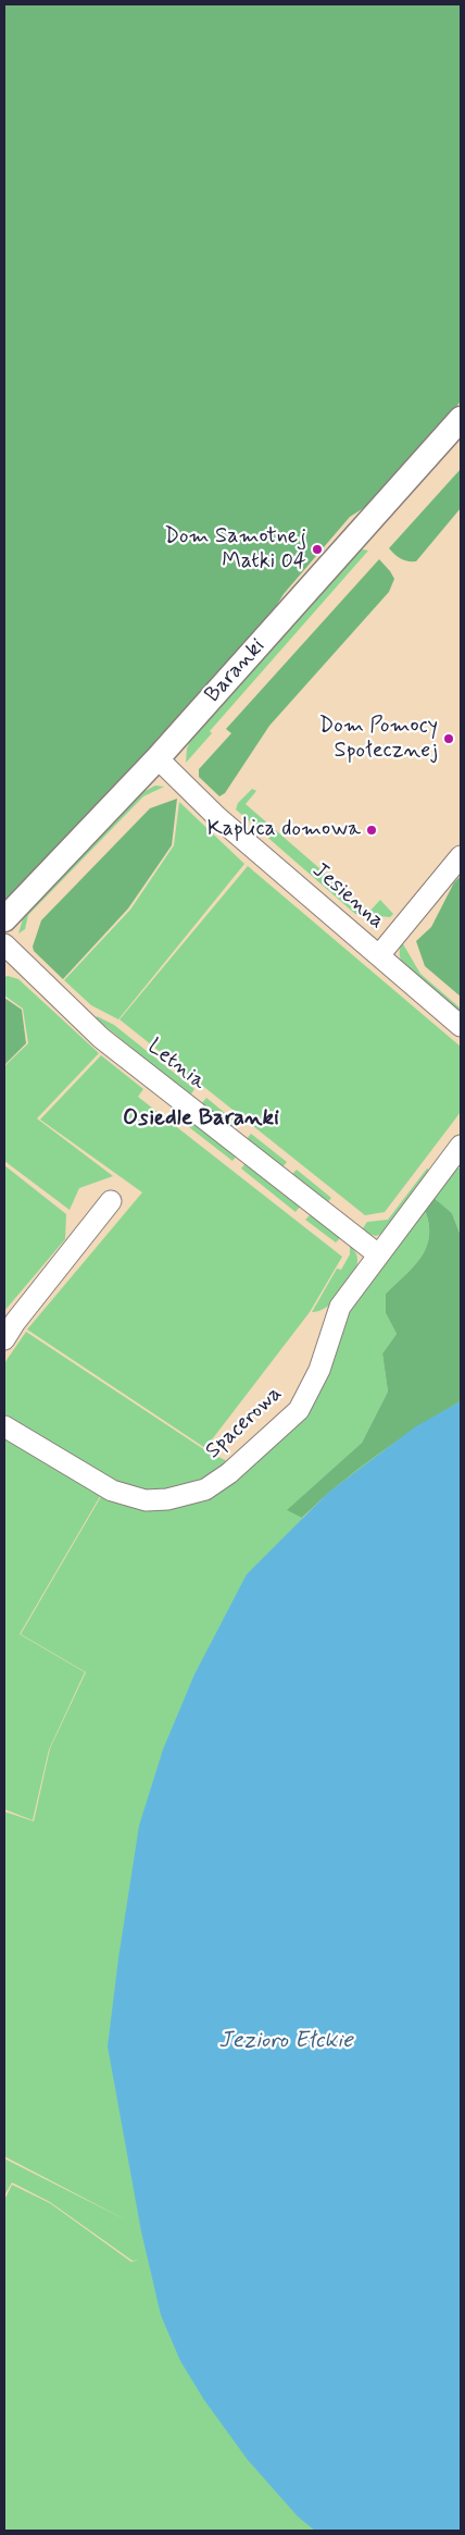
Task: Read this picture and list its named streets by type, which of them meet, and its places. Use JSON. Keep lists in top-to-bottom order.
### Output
{
  "streets": {
    "street": [
      "Baranki",
      "Jesienna",
      "Letnia",
      "Spacerowa"
    ]
  },
  "crossings": [
    ["Baranki", "Jesienna"],
    ["Letnia", "Spacerowa"]
  ],
  "districts": ["Osiedle Baranki"],
  "water": ["Jezioro Ełckie"],
  "places": ["Dom Samotnej Matki 04", "Dom Pomocy Społecznej", "Kaplica domowa"]
}
